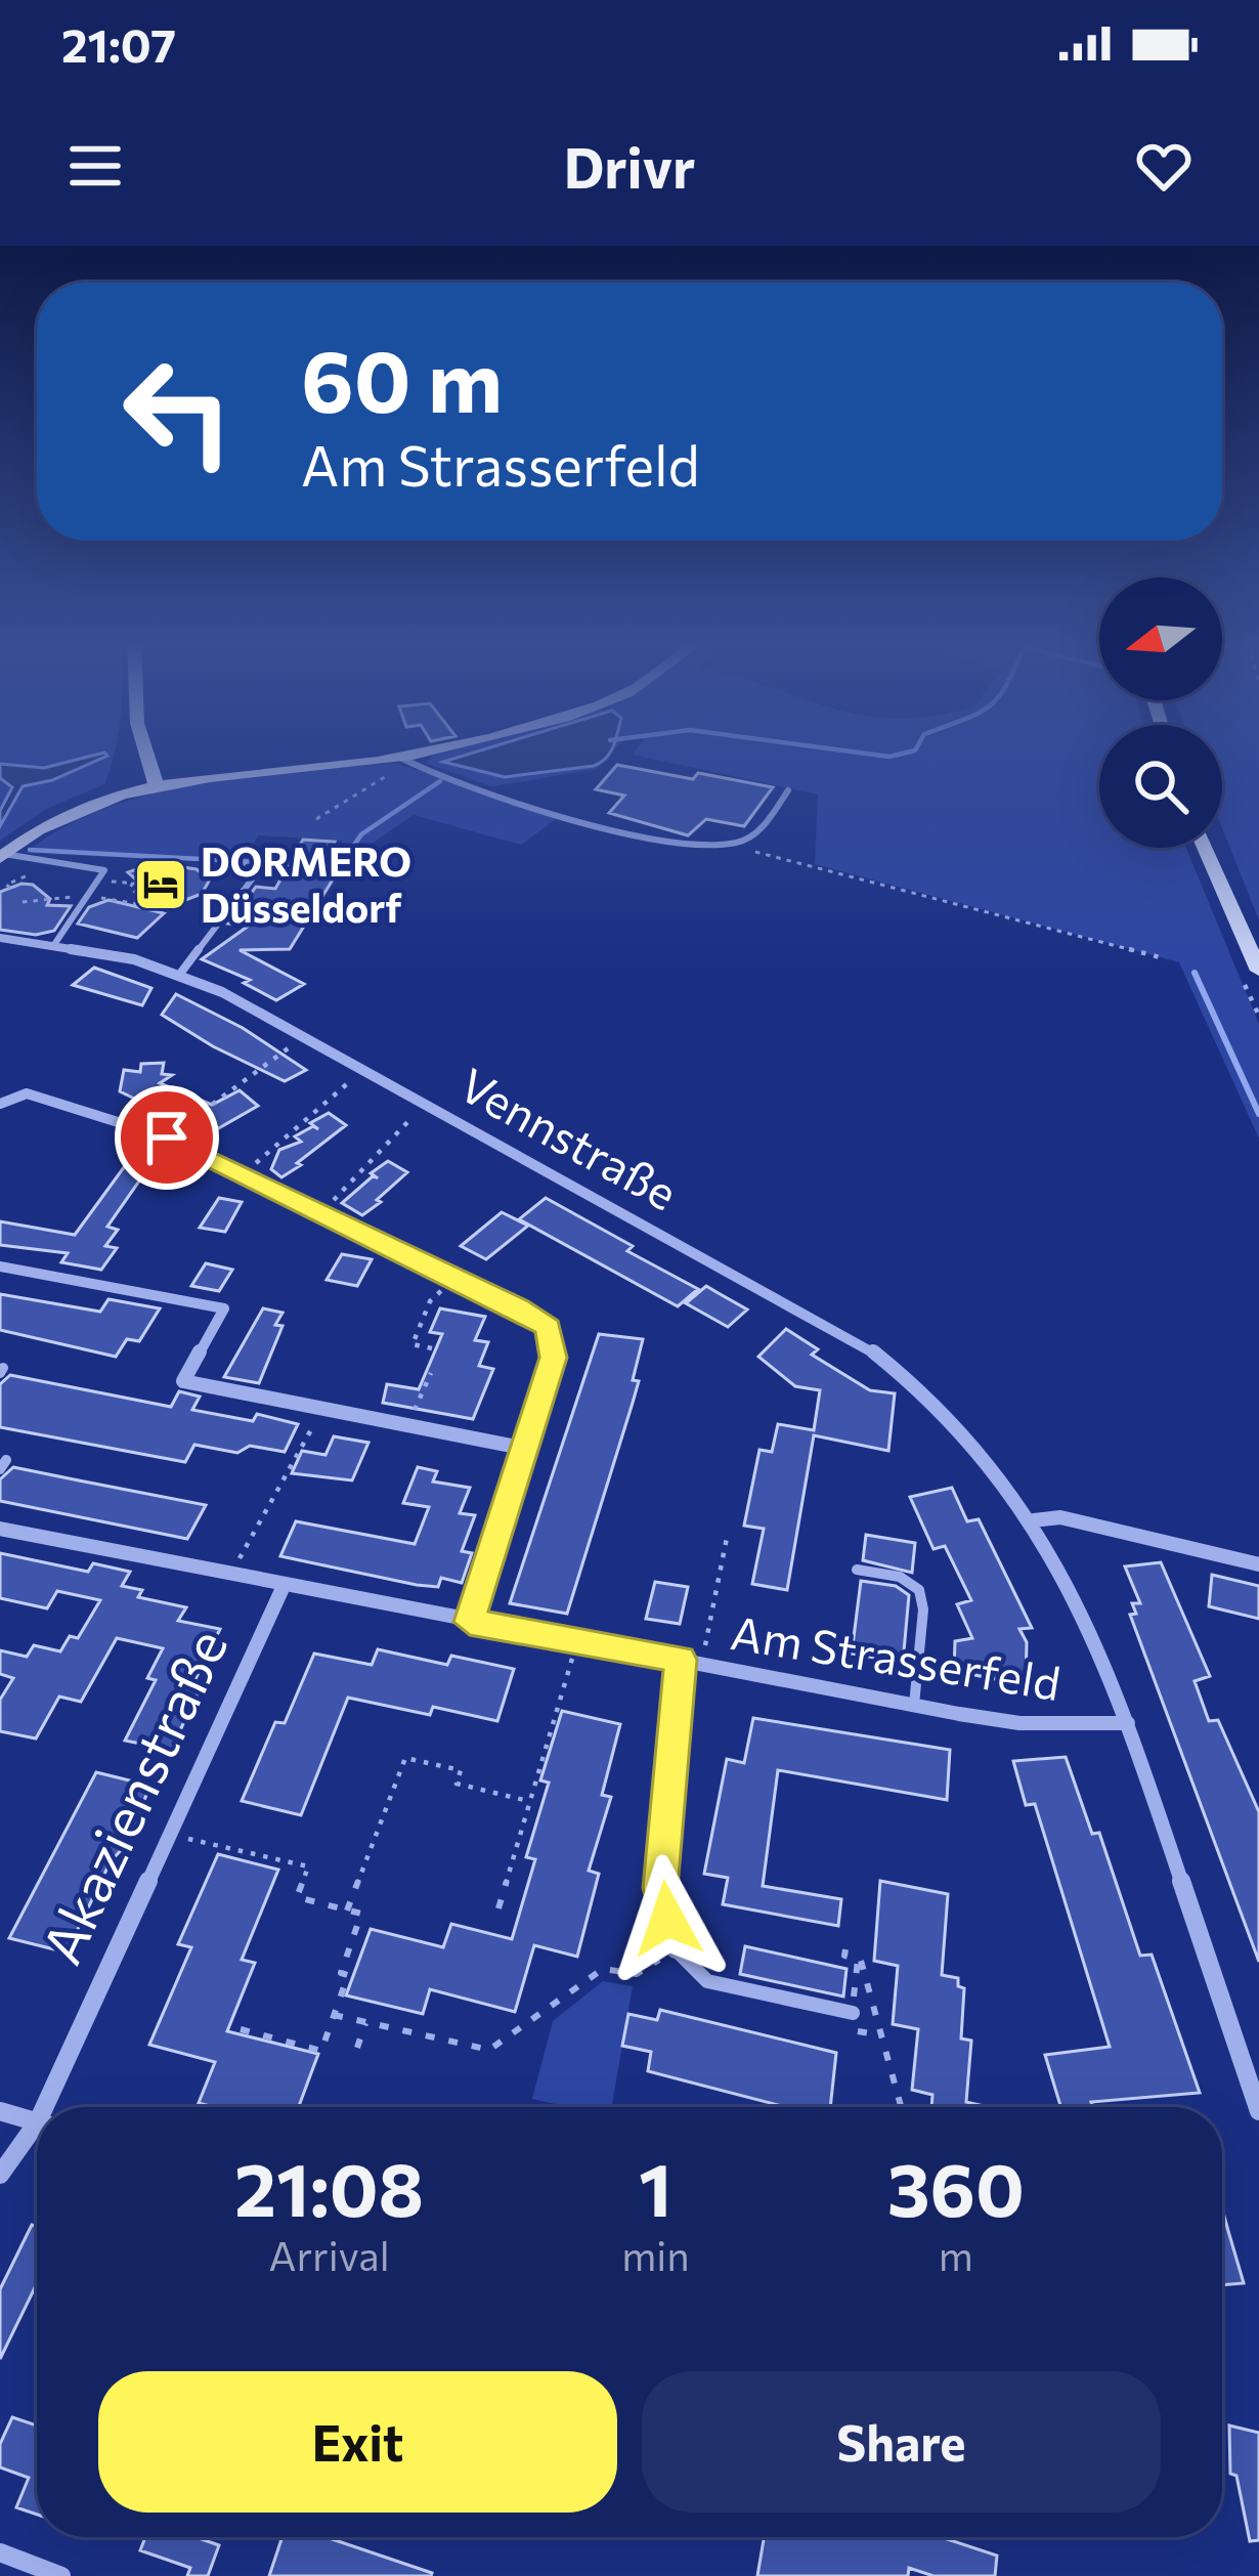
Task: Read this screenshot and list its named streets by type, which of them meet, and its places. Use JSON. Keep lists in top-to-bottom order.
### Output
{
  "streets": {
    "street": ["Vennstraße", "Am Strasserfeld", "Akazienstraße"]
  },
  "crossings": [
    ["Vennstraße", "Am Strasserfeld"],
    ["Am Strasserfeld", "Akazienstraße"]
  ],
  "places": {
    "hotel": ["DORMERO Düsseldorf"]
  },
  "north": "left",
  "page": {
    "status": "21:07",
    "header": "Drivr",
    "turn": ["60 m", "Am Strasserfeld"],
    "eta": [
      "21:08",
      "Arrival",
      "1",
      "min",
      "360",
      "m"
    ],
    "buttons": ["Exit", "Share"]
  }
}
